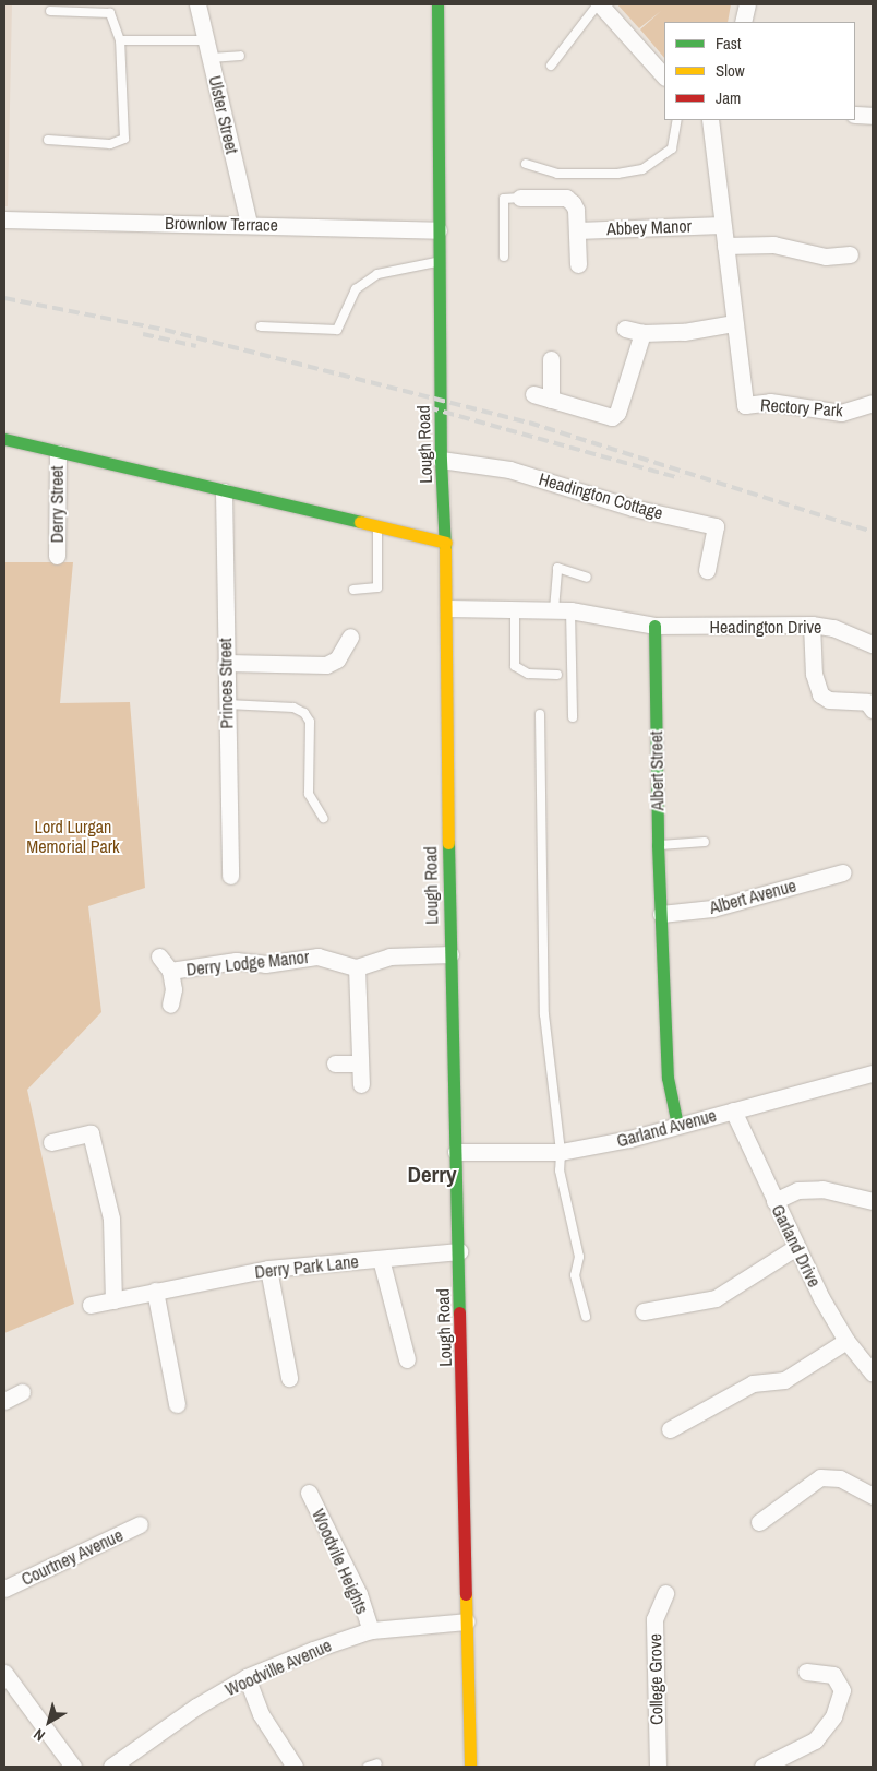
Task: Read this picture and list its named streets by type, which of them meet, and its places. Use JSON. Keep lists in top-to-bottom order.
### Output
{
  "streets": {
    "main road": ["Lough Road", "Albert Street"],
    "street": [
      "Ulster Street",
      "Brownlow Terrace",
      "Abbey Manor",
      "Rectory Park",
      "Headington Cottage",
      "Derry Street",
      "Headington Drive",
      "Princes Street",
      "Albert Avenue",
      "Derry Lodge Manor",
      "Garland Avenue",
      "Garland Drive",
      "Derry Park Lane",
      "Courtney Avenue",
      "Woodvile Heights",
      "Woodville Avenue",
      "College Grove"
    ]
  },
  "crossings": [
    ["Ulster Street", "Brownlow Terrace"],
    ["Brownlow Terrace", "Lough Road"],
    ["Abbey Manor", "Rectory Park"],
    ["Lough Road", "Headington Cottage"],
    ["Lough Road", "Garland Avenue"],
    ["Lough Road", "Derry Park Lane"],
    ["Lough Road", "Woodville Avenue"],
    ["Headington Drive", "Albert Street"],
    ["Albert Street", "Albert Avenue"],
    ["Albert Street", "Garland Avenue"],
    ["Garland Avenue", "Garland Drive"],
    ["Woodvile Heights", "Woodville Avenue"]
  ],
  "districts": ["Derry"],
  "parks": ["Lord Lurgan Memorial Park"],
  "legend": ["Fast", "Slow", "Jam"],
  "north": "bottom left"
}
